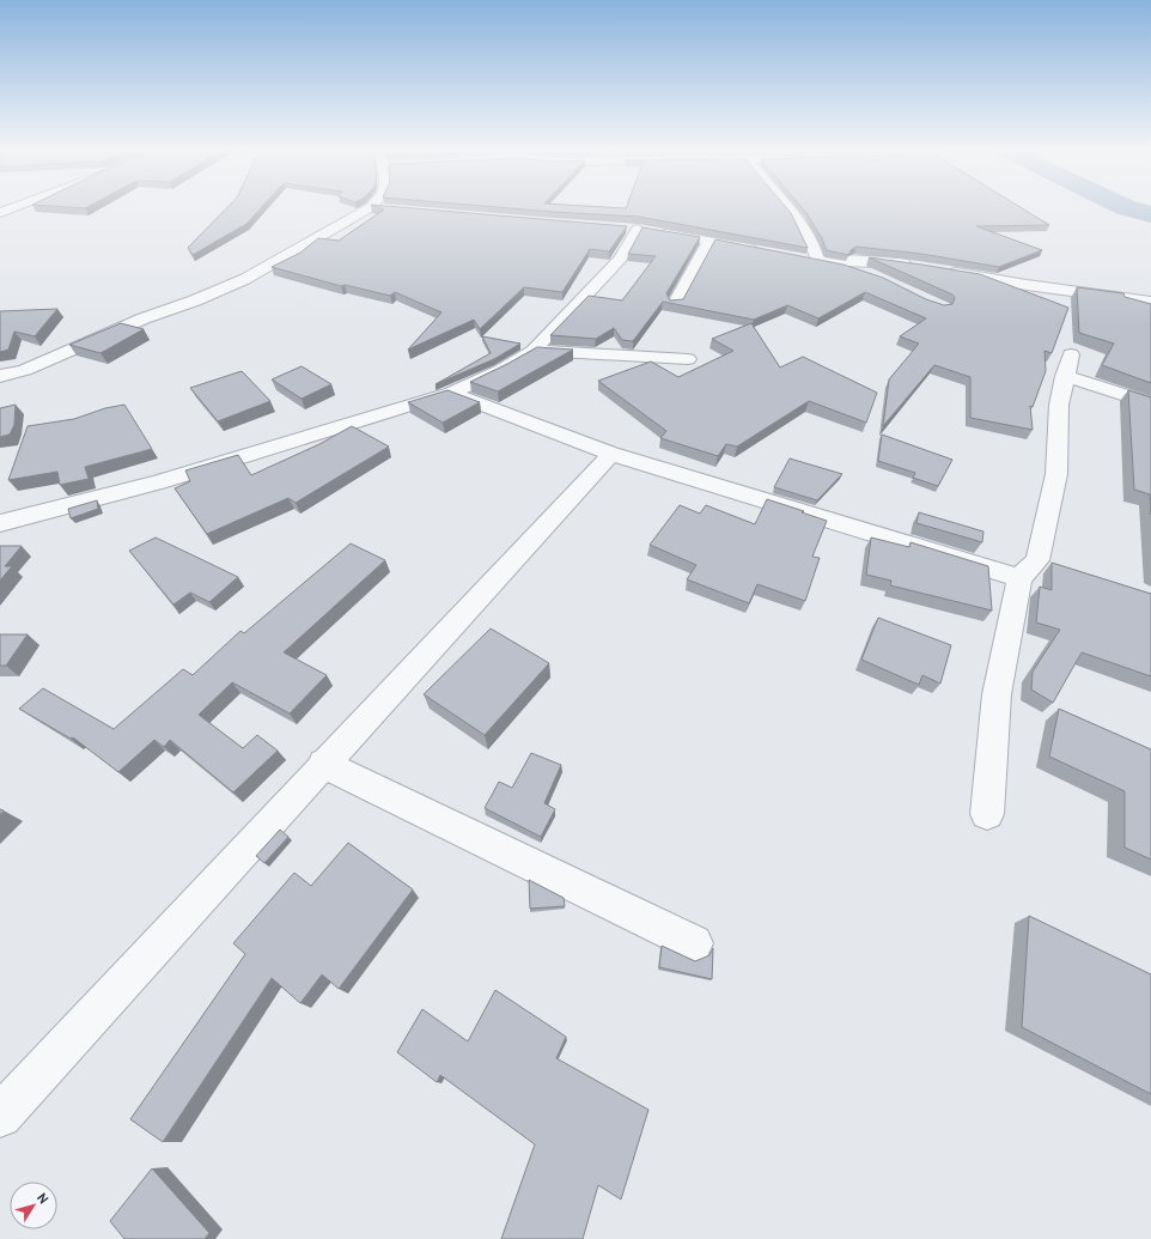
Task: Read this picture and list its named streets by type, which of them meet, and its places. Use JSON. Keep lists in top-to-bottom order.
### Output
{
  "north": "top right"
}
